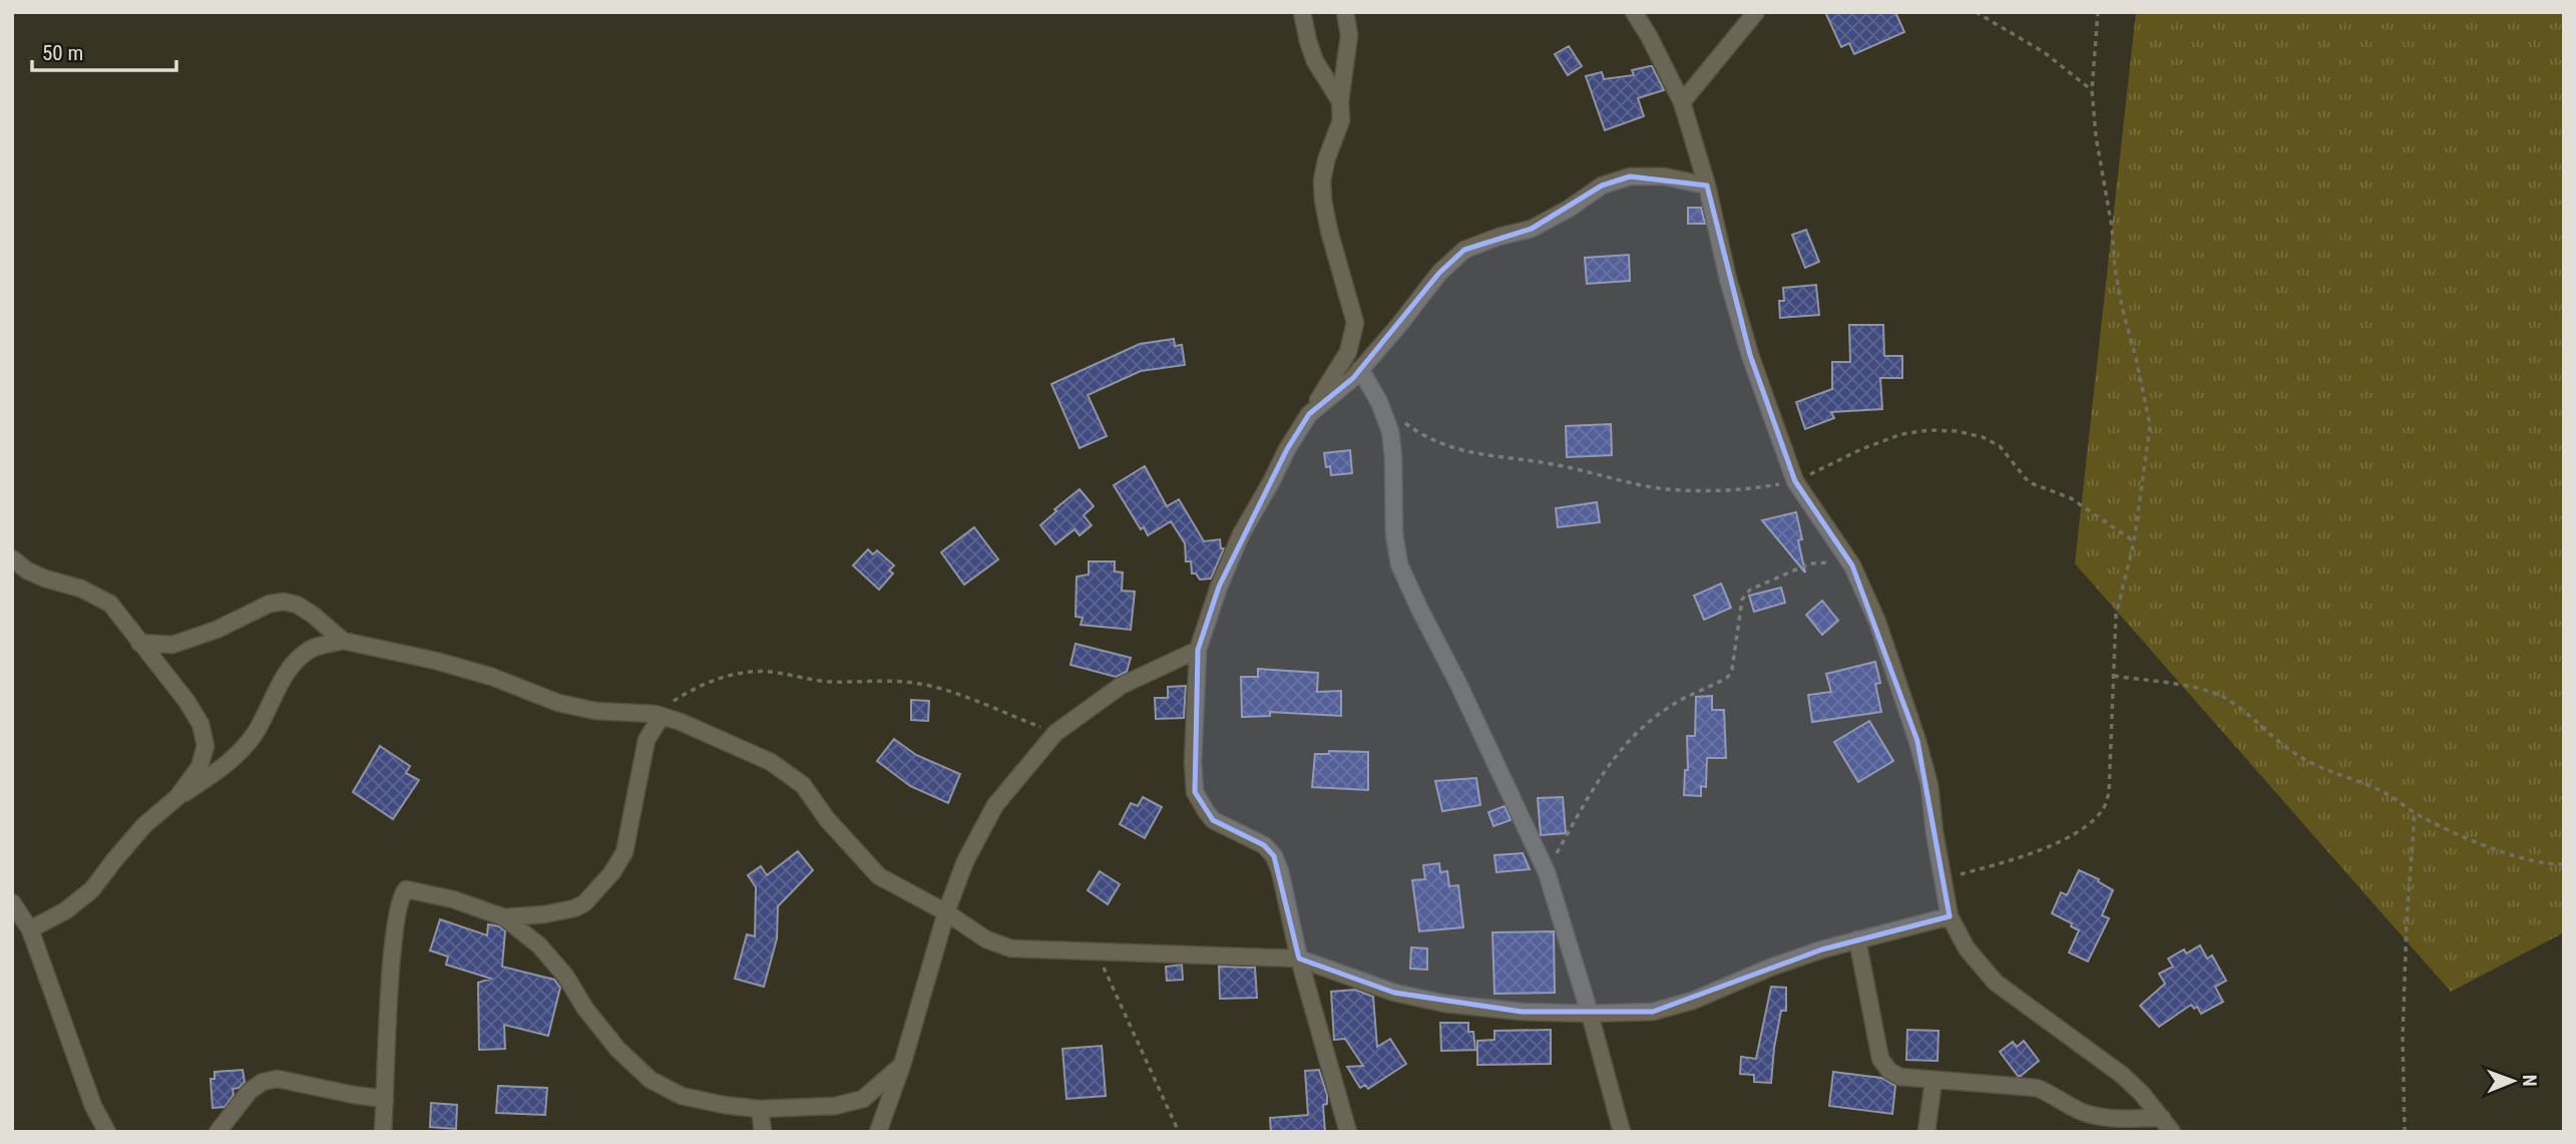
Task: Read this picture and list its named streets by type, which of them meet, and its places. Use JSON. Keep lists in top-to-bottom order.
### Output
{
  "scale_bar": "50 m",
  "north": "right"
}
